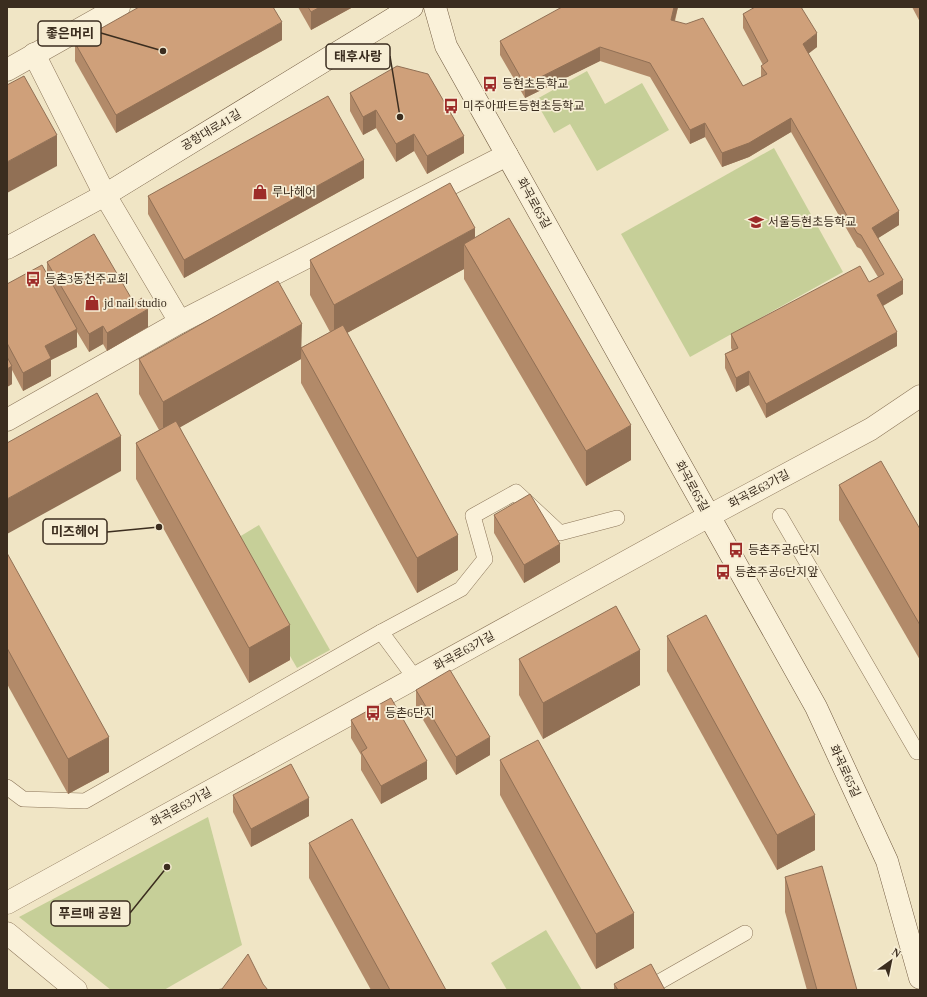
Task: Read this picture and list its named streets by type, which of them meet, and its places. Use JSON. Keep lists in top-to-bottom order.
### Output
{
  "streets": {
    "street": ["공항대로41길", "화곡로65길", "화곡로63가길"]
  },
  "crossings": [
    ["화곡로65길", "화곡로63가길"]
  ],
  "places": {
    "other": [
      "좋은머리",
      "태후사랑",
      "미즈헤어",
      "푸르매 공원"
    ],
    "bus stop": [
      "등현초등학교",
      "미주아파트등현초등학교",
      "등촌3동천주교회",
      "등촌주공6단지",
      "등촌주공6단지앞",
      "등촌6단지"
    ],
    "shop": ["루나헤어", "jd nail studio"],
    "school or university": ["서울등현초등학교"]
  },
  "north": "top right"
}
